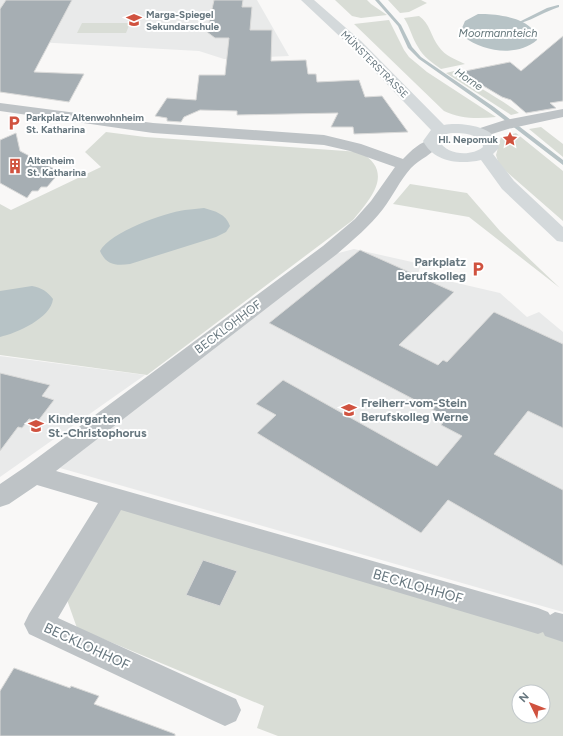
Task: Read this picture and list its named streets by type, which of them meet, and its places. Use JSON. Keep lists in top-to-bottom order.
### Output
{
  "streets": {
    "main road": ["MÜNSTERSTRASSE"],
    "street": ["BECKLOHHOF"]
  },
  "water": ["Moormannteich", "Horne"],
  "places": {
    "school or university": ["Marga-Spiegel Sekundarschule", "Freiherr-vom-Stein Berufskolleg Werne", "Kindergarten St.-Christophorus"],
    "parking": ["Parkplatz Altenwohnheim St. Katharina", "Parkplatz Berufskolleg"],
    "place": ["Hl. Nepomuk"],
    "building": ["Altenheim St. Katharina"]
  },
  "north": "top left"
}
